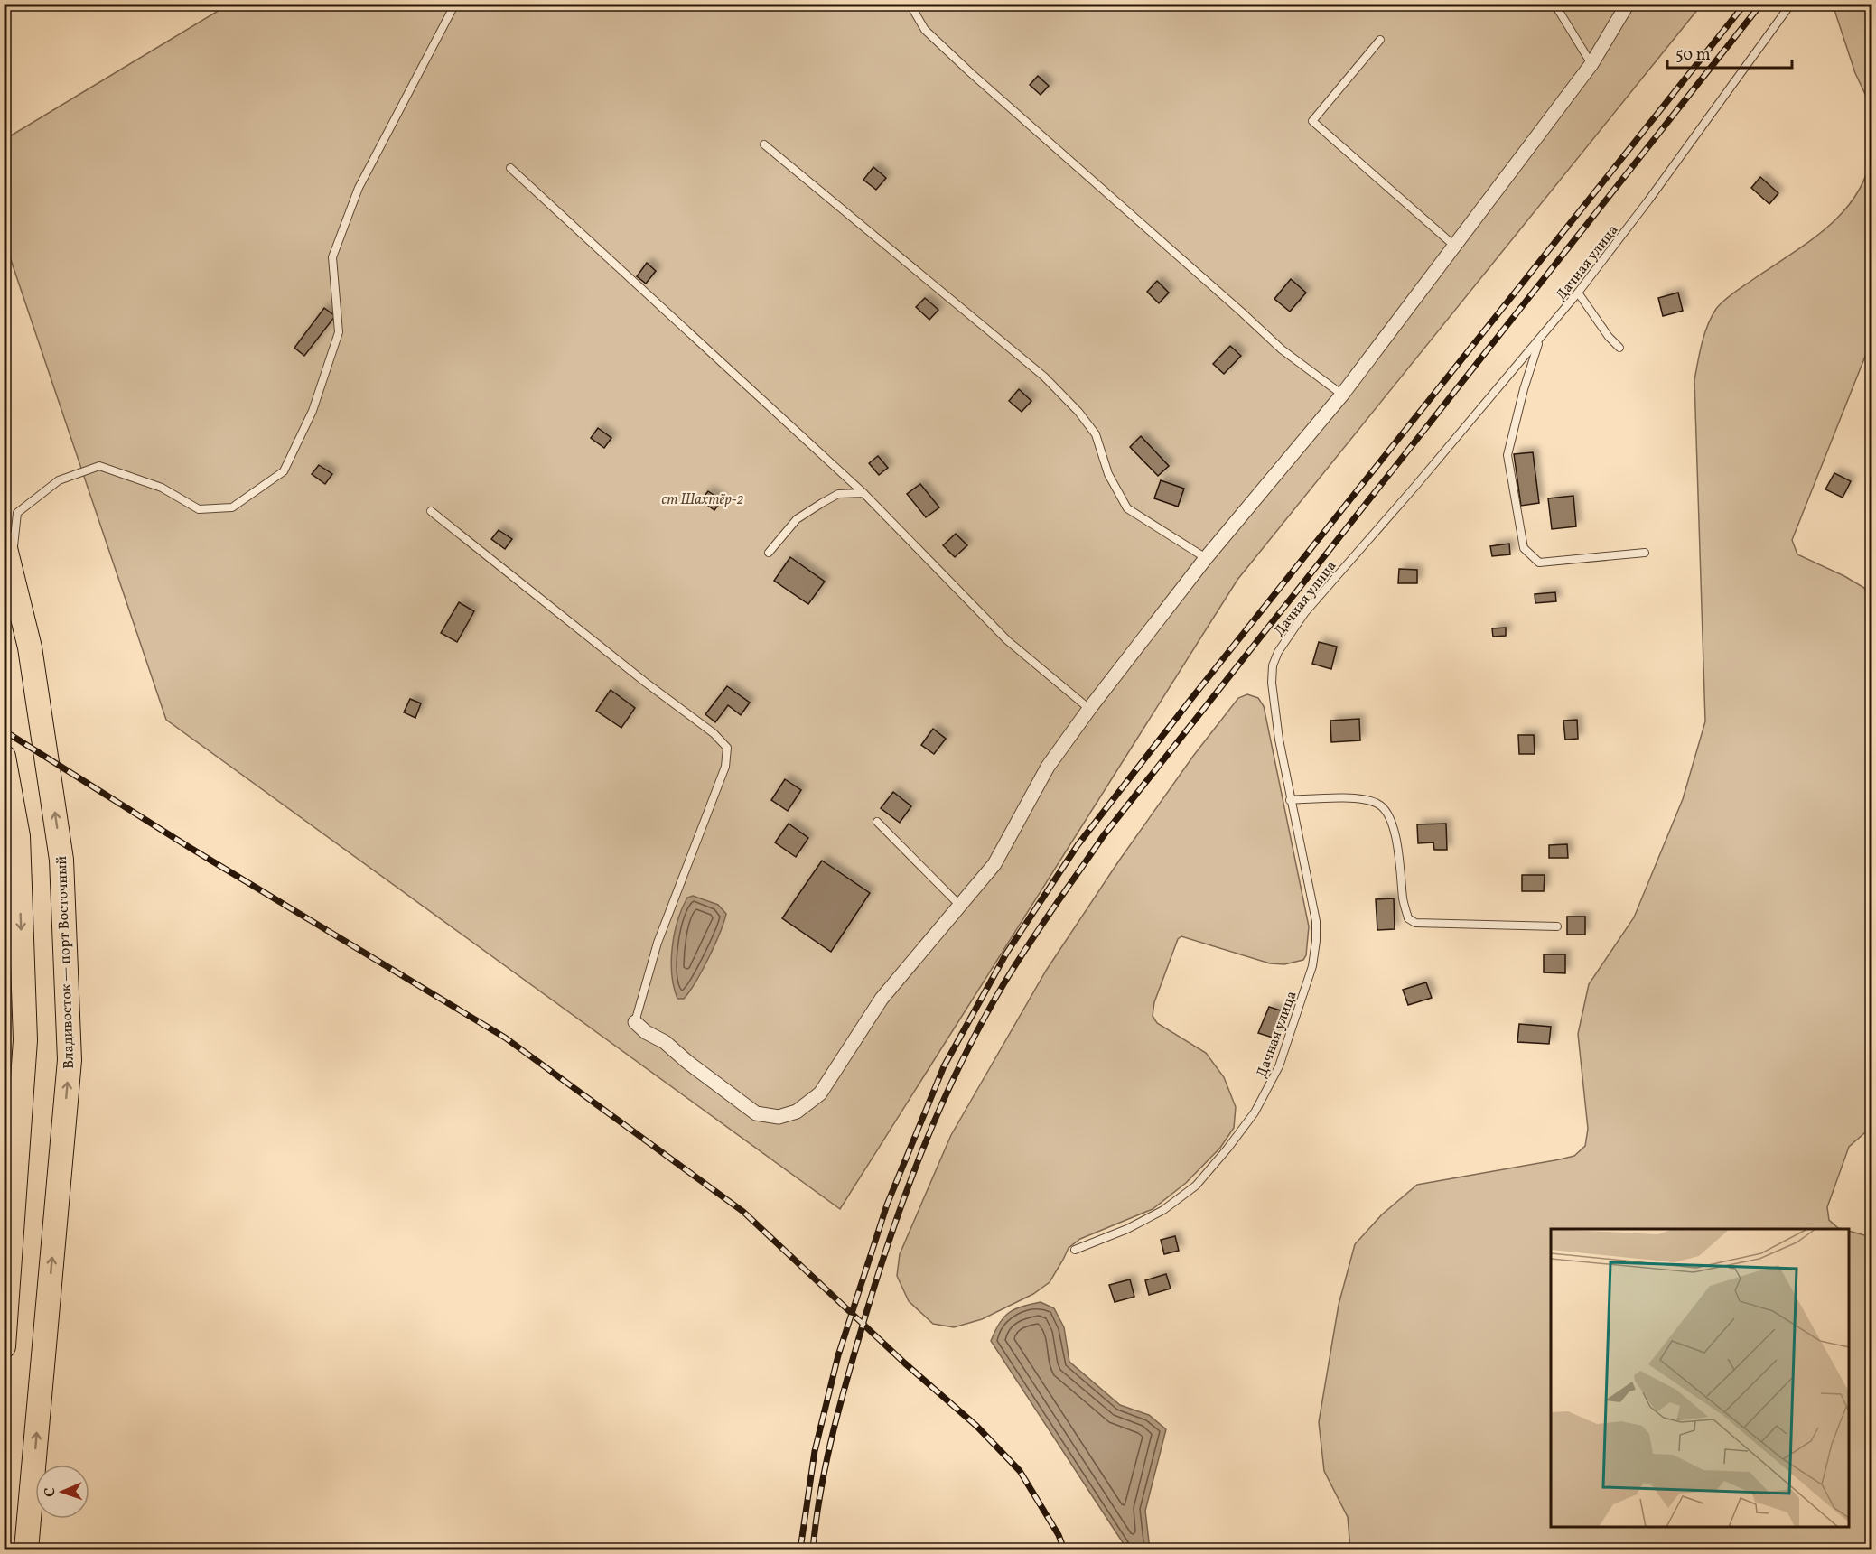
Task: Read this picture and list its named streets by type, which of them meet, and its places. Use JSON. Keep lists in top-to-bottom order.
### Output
{
  "streets": {
    "highway": ["Владивосток — порт Восточный"],
    "lane": ["Дачная улица"]
  },
  "parks": ["ст Шахтёр-2"],
  "scale_bar": "50 m",
  "north": "left"
}
